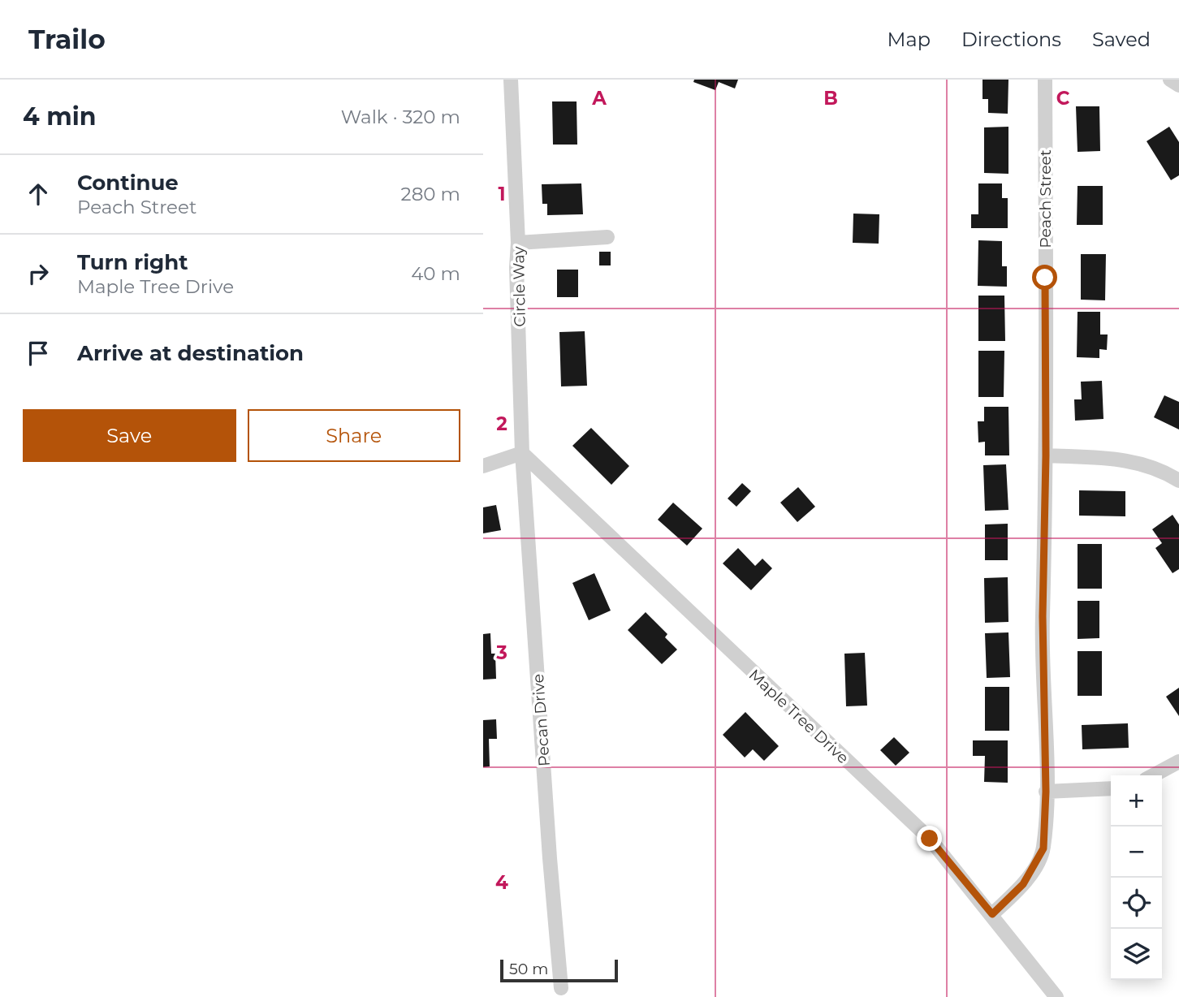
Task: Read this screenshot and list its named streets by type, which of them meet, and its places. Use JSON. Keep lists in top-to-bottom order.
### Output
{
  "streets": {
    "street": [
      "Peach Street",
      "Circle Way",
      "Maple Tree Drive",
      "Pecan Drive"
    ]
  },
  "crossings": [
    ["Peach Street", "Maple Tree Drive"],
    ["Circle Way", "Maple Tree Drive"],
    ["Circle Way", "Pecan Drive"],
    ["Maple Tree Drive", "Pecan Drive"]
  ],
  "scale_bar": "50 m",
  "page": {
    "header": "Trailo",
    "nav": ["Map", "Directions", "Saved"],
    "heading": ["4 min", "Walk · 320 m"],
    "list": [
      ["Continue", "Peach Street", "280 m"],
      ["Turn right", "Maple Tree Drive", "40 m"],
      "Arrive at destination"
    ],
    "buttons": ["Save", "Share"],
    "map_buttons": ["+", "−"],
    "scale": "50 m"
  },
  "grid": {
    "columns": ["A", "B", "C"],
    "rows": [
      "1",
      "2",
      "3",
      "4"
    ]
  }
}
